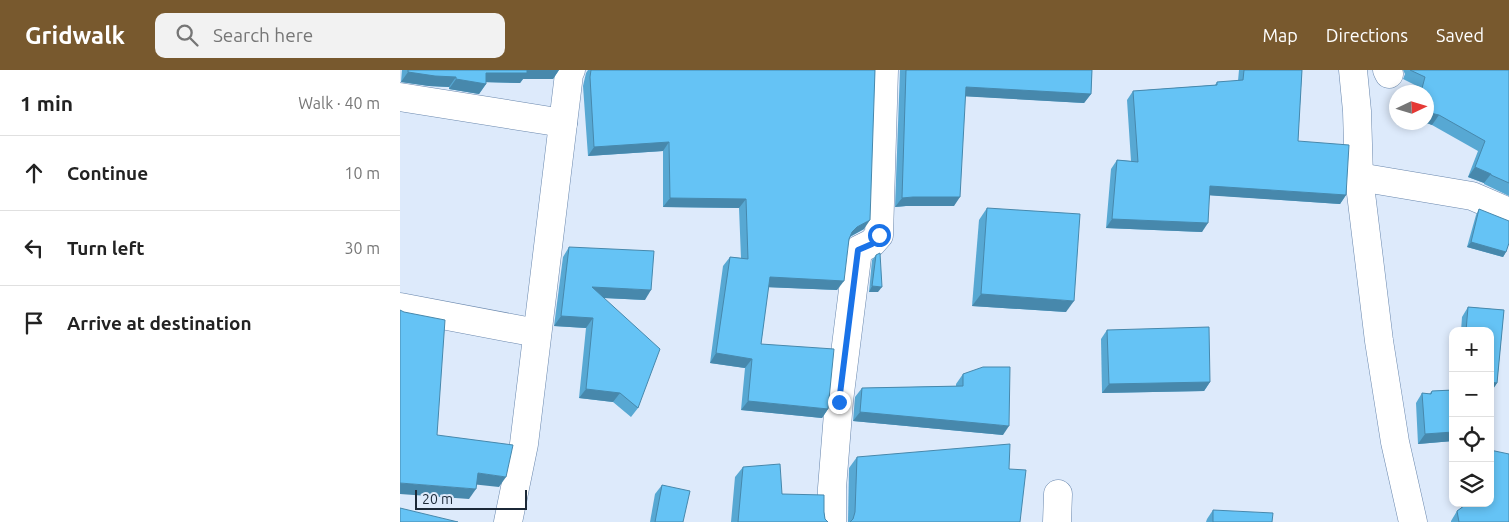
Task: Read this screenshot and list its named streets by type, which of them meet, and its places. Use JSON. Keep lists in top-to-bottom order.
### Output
{
  "scale_bar": "20 m",
  "north": "right",
  "page": {
    "header": "Gridwalk",
    "search": "Search here",
    "nav": ["Map", "Directions", "Saved"],
    "heading": ["1 min", "Walk · 40 m"],
    "list": [
      ["Continue", "10 m"],
      ["Turn left", "30 m"],
      "Arrive at destination"
    ],
    "map_buttons": ["+", "−"],
    "scale": "20 m"
  }
}
